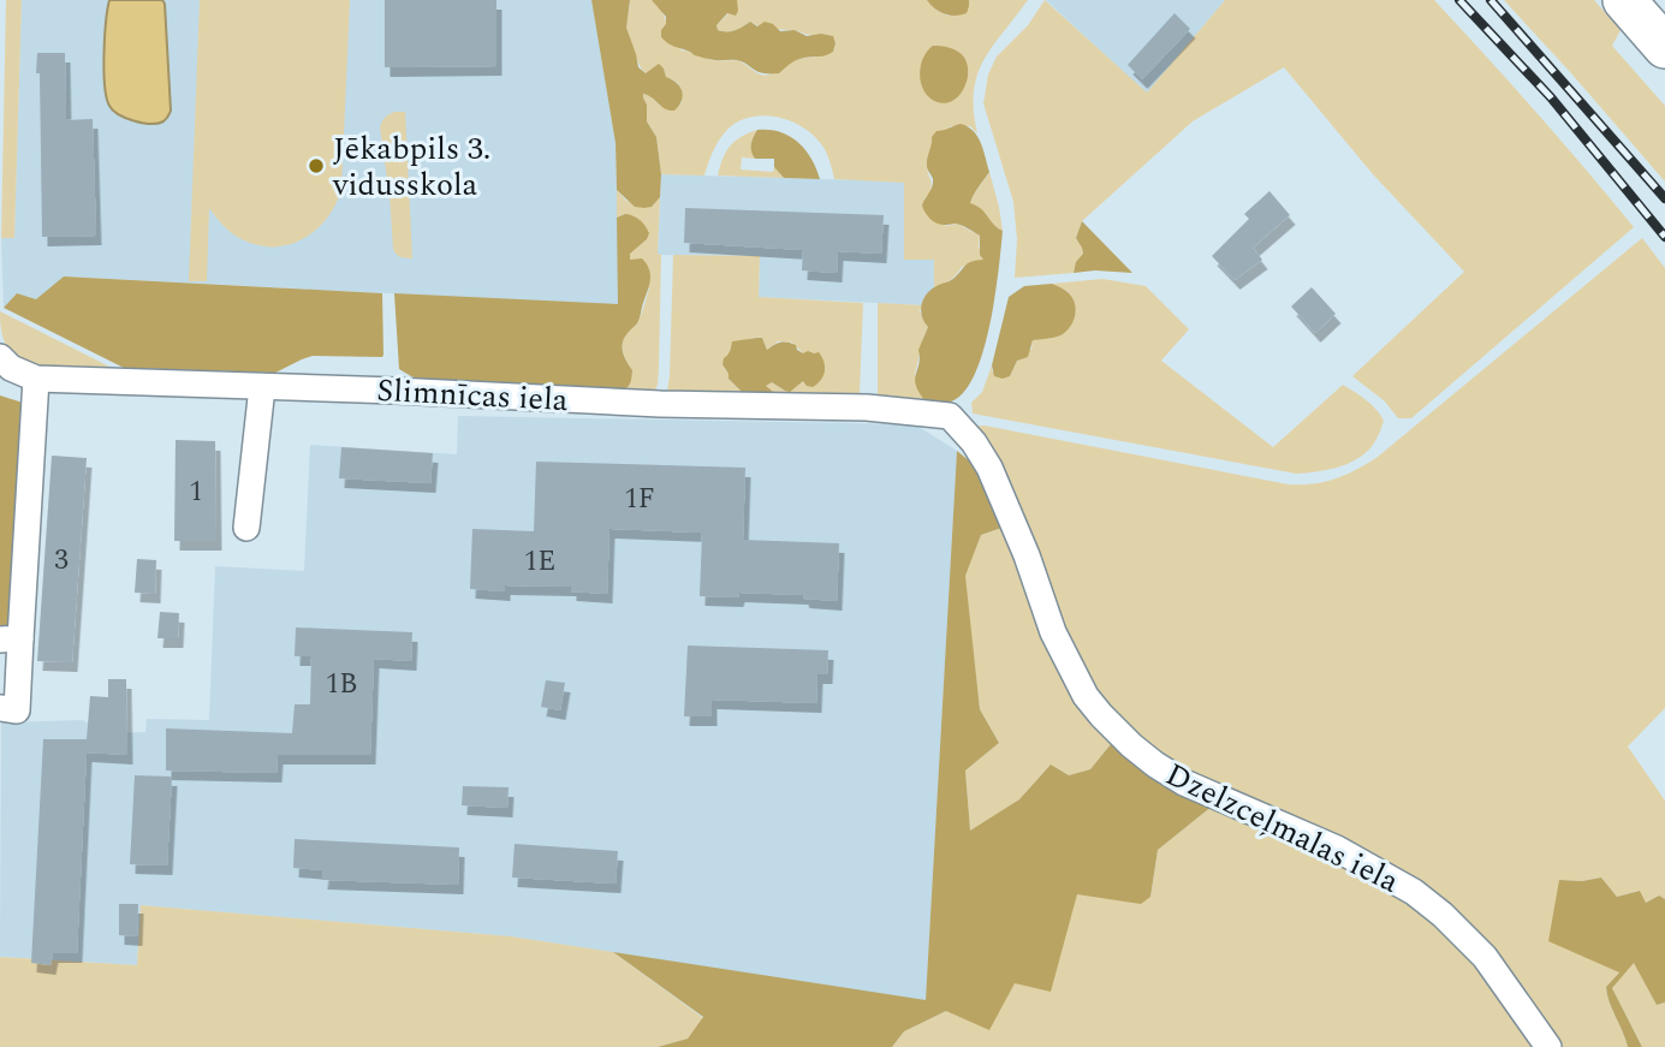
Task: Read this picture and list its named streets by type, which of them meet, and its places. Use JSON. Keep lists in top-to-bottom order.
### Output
{
  "streets": {
    "street": ["Slimnīcas iela", "Dzelzceļmalas iela"]
  },
  "crossings": [
    ["Slimnīcas iela", "Dzelzceļmalas iela"]
  ],
  "places": ["Jēkabpils 3. vidusskola"],
  "house_numbers": [
    "1",
    "1F",
    "3",
    "1E",
    "1B"
  ]
}
